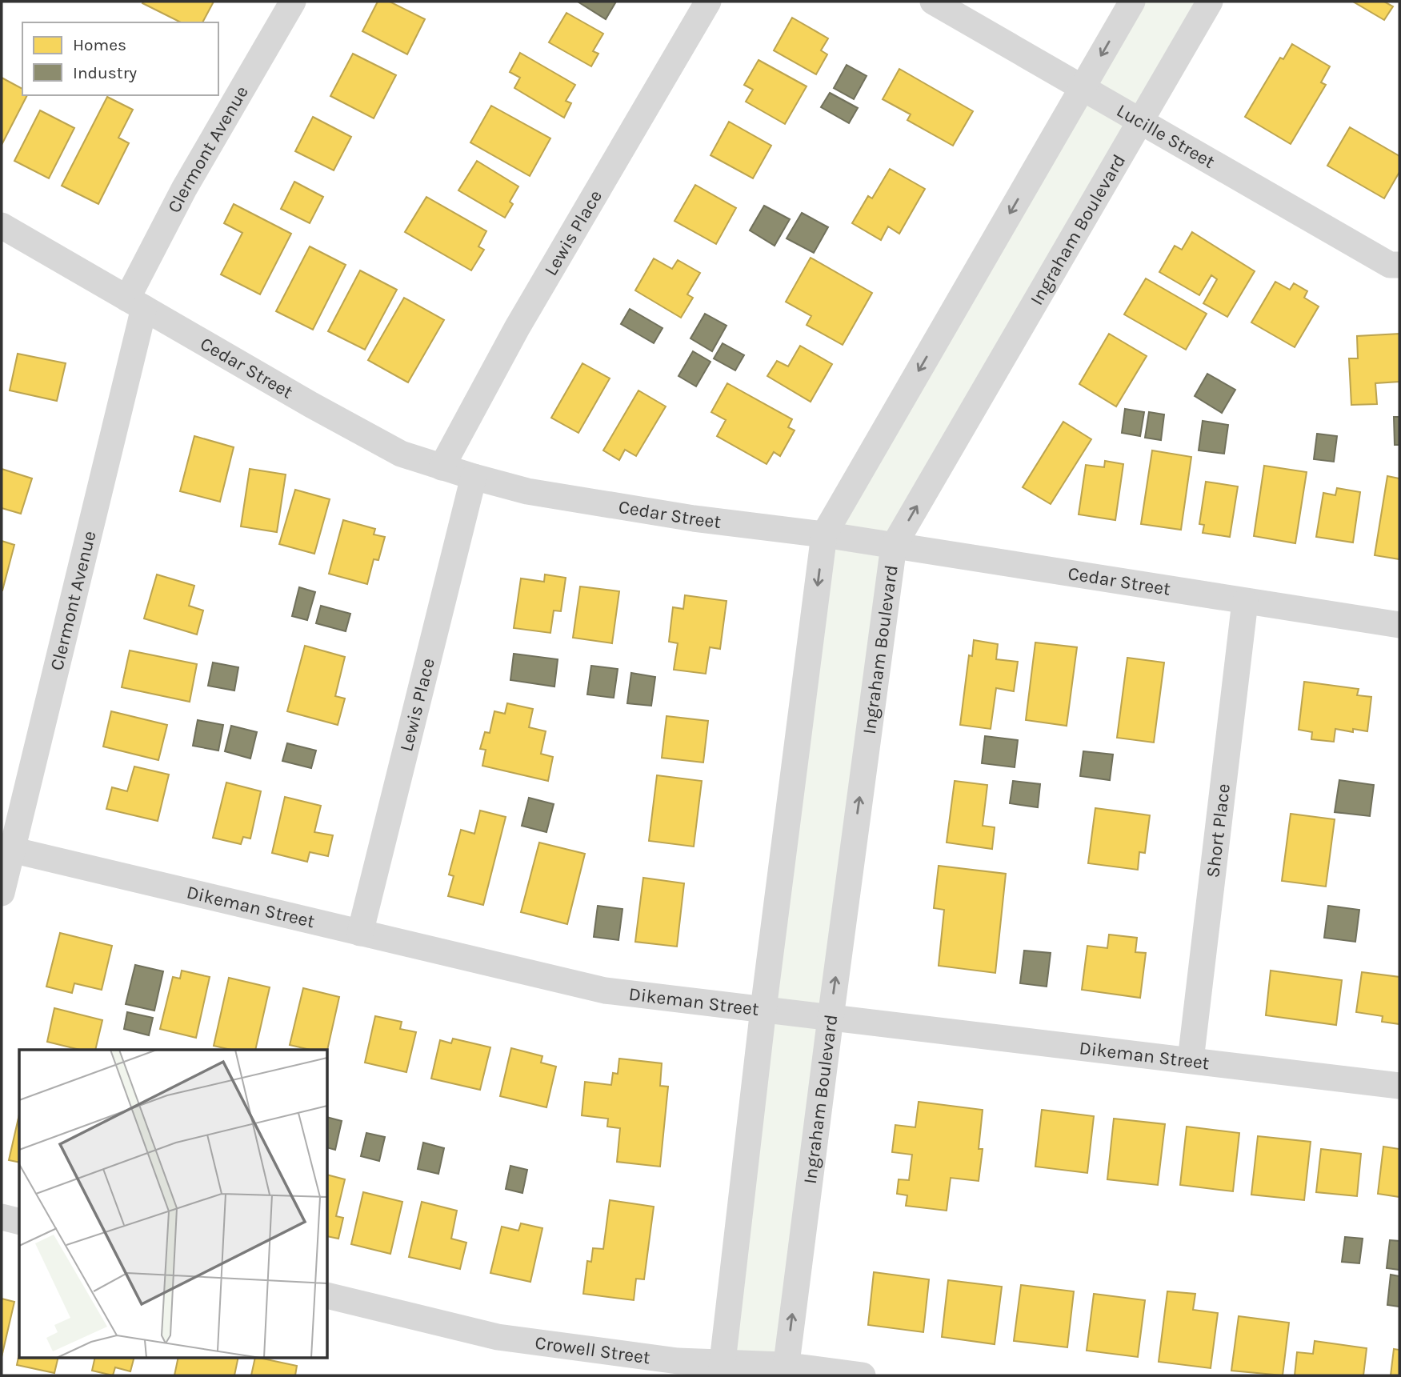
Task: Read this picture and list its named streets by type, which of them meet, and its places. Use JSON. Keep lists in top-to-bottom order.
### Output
{
  "streets": {
    "street": [
      "Lucille Street",
      "Clermont Avenue",
      "Ingraham Boulevard",
      "Lewis Place",
      "Cedar Street",
      "Short Place",
      "Dikeman Street",
      "Crowell Street"
    ]
  },
  "crossings": [
    ["Lucille Street", "Ingraham Boulevard"],
    ["Clermont Avenue", "Cedar Street"],
    ["Clermont Avenue", "Dikeman Street"],
    ["Ingraham Boulevard", "Cedar Street"],
    ["Ingraham Boulevard", "Dikeman Street"],
    ["Ingraham Boulevard", "Crowell Street"],
    ["Lewis Place", "Cedar Street"],
    ["Lewis Place", "Dikeman Street"],
    ["Cedar Street", "Short Place"],
    ["Short Place", "Dikeman Street"]
  ],
  "legend": ["Homes", "Industry"]
}
